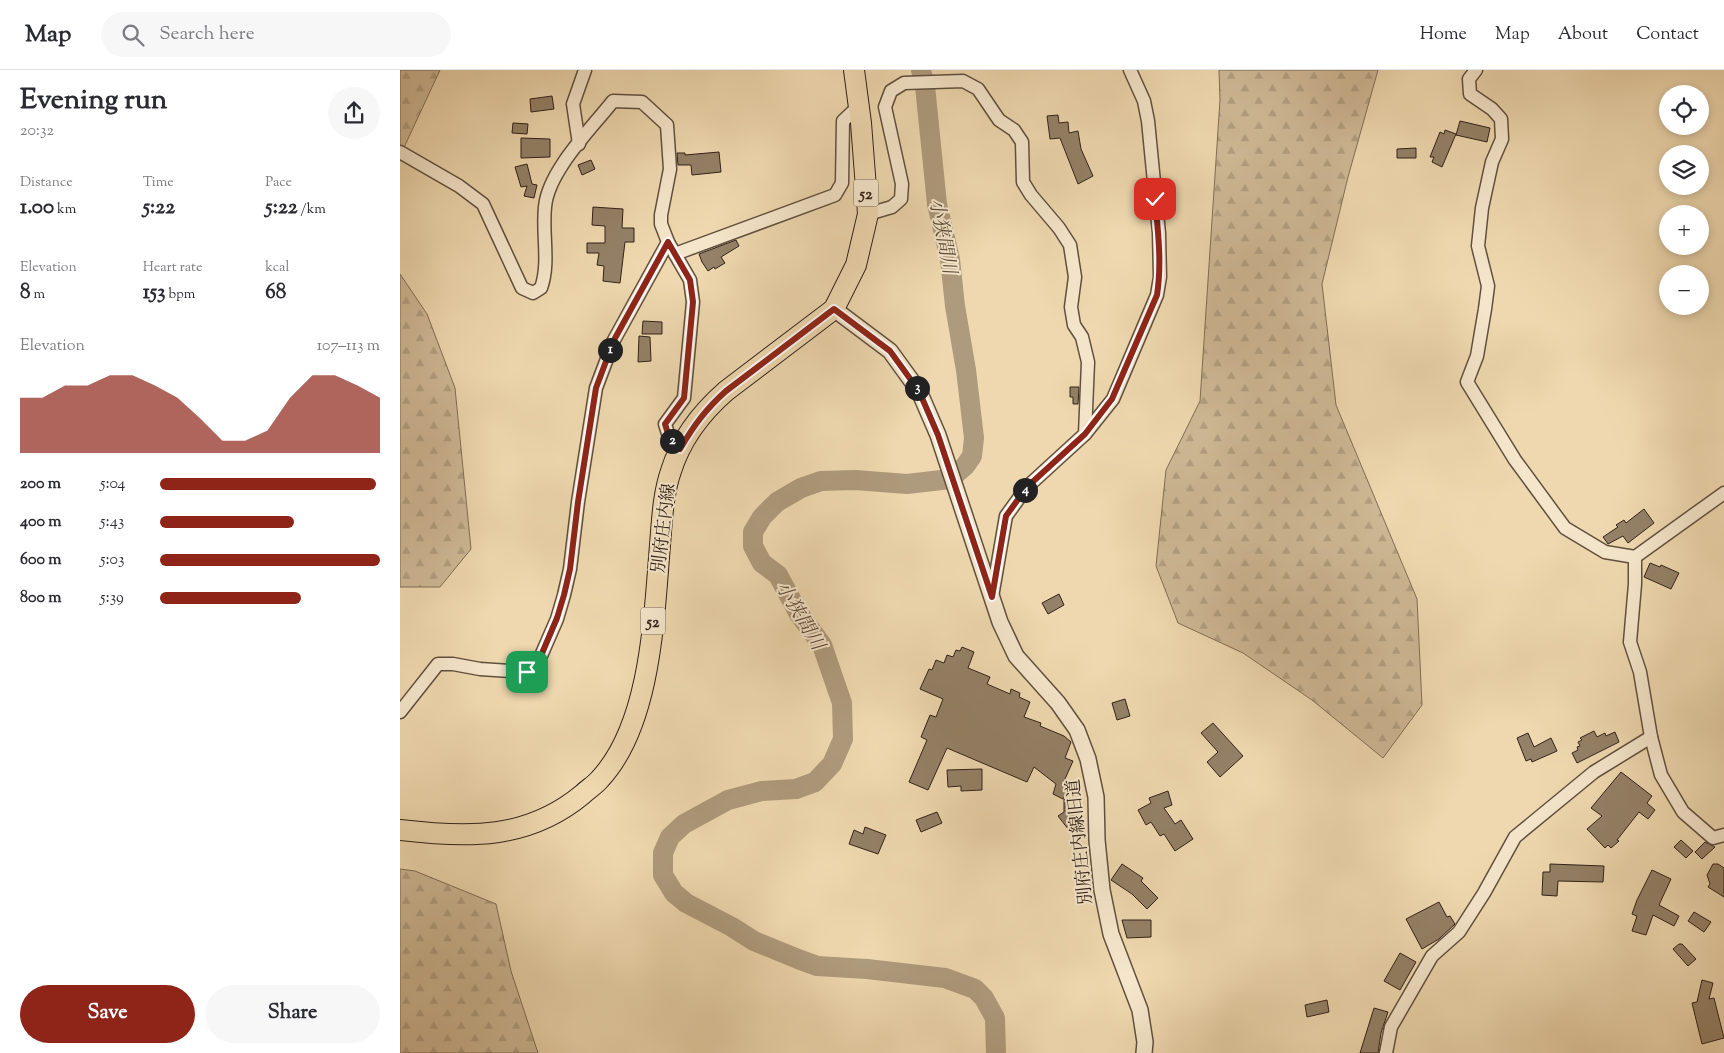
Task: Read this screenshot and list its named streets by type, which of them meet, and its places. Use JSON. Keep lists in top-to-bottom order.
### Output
{
  "streets": {
    "main road": ["52", "別府庄内線"],
    "street": ["別府庄内線旧道"]
  },
  "crossings": [
    ["別府庄内線", "別府庄内線旧道"]
  ],
  "water": ["小狭間川"],
  "page": {
    "header": "Map",
    "search": "Search here",
    "nav": [
      "Home",
      "Map",
      "About",
      "Contact"
    ],
    "heading": ["Evening run", "20:32"],
    "map_buttons": ["+", "−"],
    "stats": [
      ["Distance", "1.00 km"],
      ["Time", "5:22"],
      ["Pace", "5:22 /km"],
      ["Elevation", "8 m"],
      ["Heart rate", "153 bpm"],
      ["kcal", "68"]
    ],
    "chart": ["Elevation", "107–113 m"],
    "pins": [
      "1",
      "3",
      "2",
      "4"
    ],
    "list": [
      {
        "name": "200 m",
        "note": "5:04"
      },
      {
        "name": "400 m",
        "note": "5:43"
      },
      {
        "name": "600 m",
        "note": "5:03"
      },
      {
        "name": "800 m",
        "note": "5:39"
      }
    ],
    "buttons": ["Save", "Share"]
  }
}
